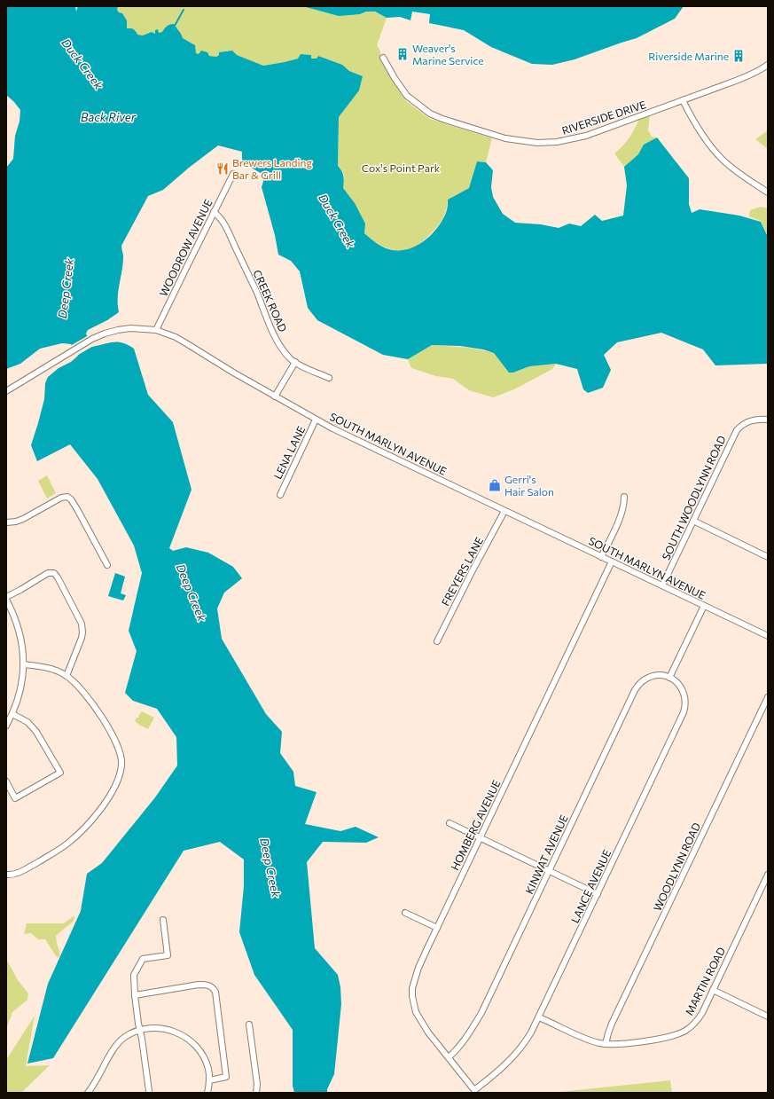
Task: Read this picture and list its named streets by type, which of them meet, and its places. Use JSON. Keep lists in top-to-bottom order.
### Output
{
  "streets": {
    "street": [
      "RIVERSIDE DRIVE",
      "WOODROW AVENUE",
      "CREEK ROAD",
      "SOUTH MARLYN AVENUE",
      "LENA LANE",
      "SOUTH WOODLYNN ROAD",
      "FREYERS LANE",
      "HOMBERG AVENUE",
      "KINWAT AVENUE",
      "WOODLYNN ROAD",
      "LANCE AVENUE",
      "MARTIN ROAD"
    ]
  },
  "crossings": [
    ["WOODROW AVENUE", "CREEK ROAD"],
    ["WOODROW AVENUE", "SOUTH MARLYN AVENUE"],
    ["SOUTH MARLYN AVENUE", "LENA LANE"],
    ["SOUTH MARLYN AVENUE", "SOUTH WOODLYNN ROAD"],
    ["SOUTH MARLYN AVENUE", "FREYERS LANE"],
    ["SOUTH MARLYN AVENUE", "HOMBERG AVENUE"],
    ["HOMBERG AVENUE", "KINWAT AVENUE"],
    ["HOMBERG AVENUE", "LANCE AVENUE"],
    ["KINWAT AVENUE", "LANCE AVENUE"],
    ["WOODLYNN ROAD", "MARTIN ROAD"],
    ["LANCE AVENUE", "MARTIN ROAD"]
  ],
  "water": ["Duck Creek", "Back River", "Deep Creek"],
  "parks": ["Cox's Point Park"],
  "places": {
    "building": ["Weaver's Marine Service", "Riverside Marine"],
    "restaurant": ["Brewers Landing Bar & Grill"],
    "shop": ["Gerri's Hair Salon"]
  }
}
